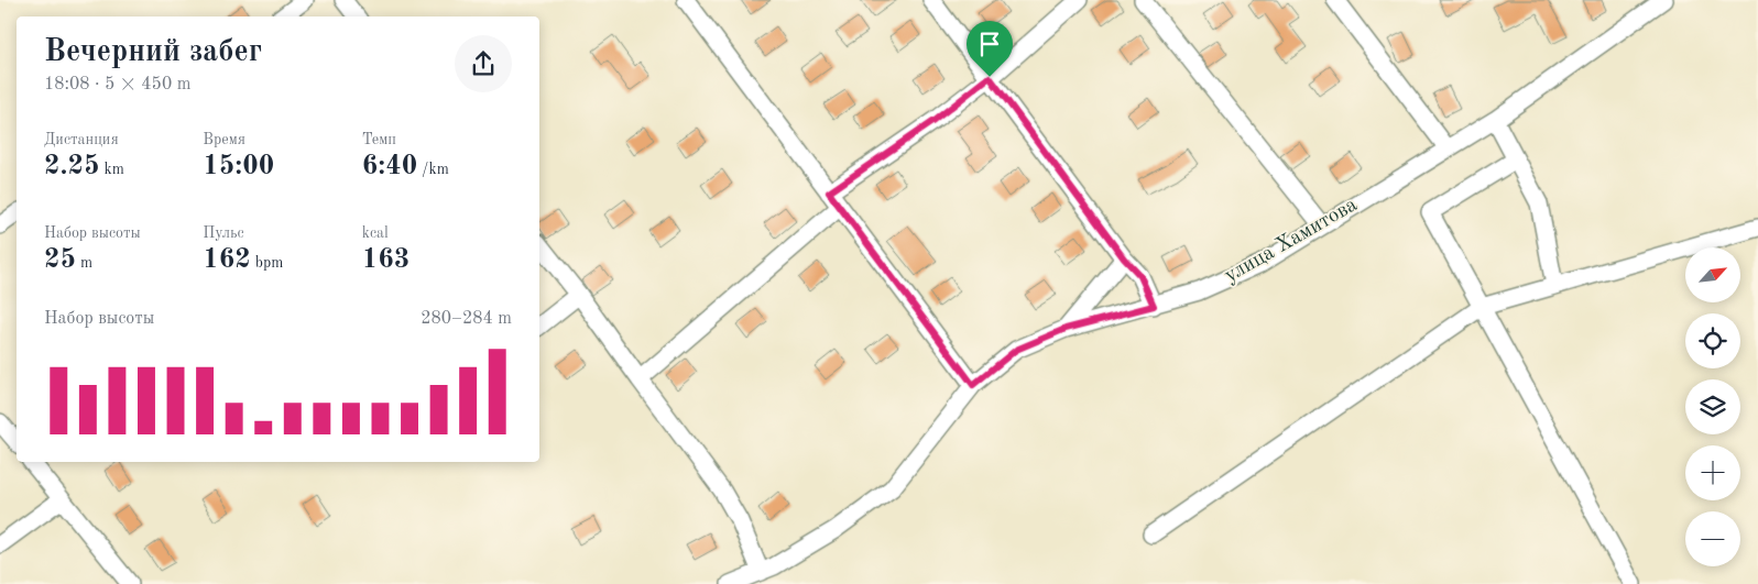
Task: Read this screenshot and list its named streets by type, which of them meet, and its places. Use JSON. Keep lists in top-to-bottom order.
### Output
{
  "streets": {
    "street": ["улица Хамитова"]
  },
  "north": "top right",
  "page": {
    "heading": ["Вечерний забег", "18:08 · 5 × 450 m"],
    "stats": [
      ["Дистанция", "2.25 km"],
      ["Время", "15:00"],
      ["Темп", "6:40 /km"],
      ["Набор высоты", "25 m"],
      ["Пульс", "162 bpm"],
      ["kcal", "163"]
    ],
    "map_buttons": ["+", "−"],
    "chart": ["Набор высоты", "280–284 m"]
  }
}
